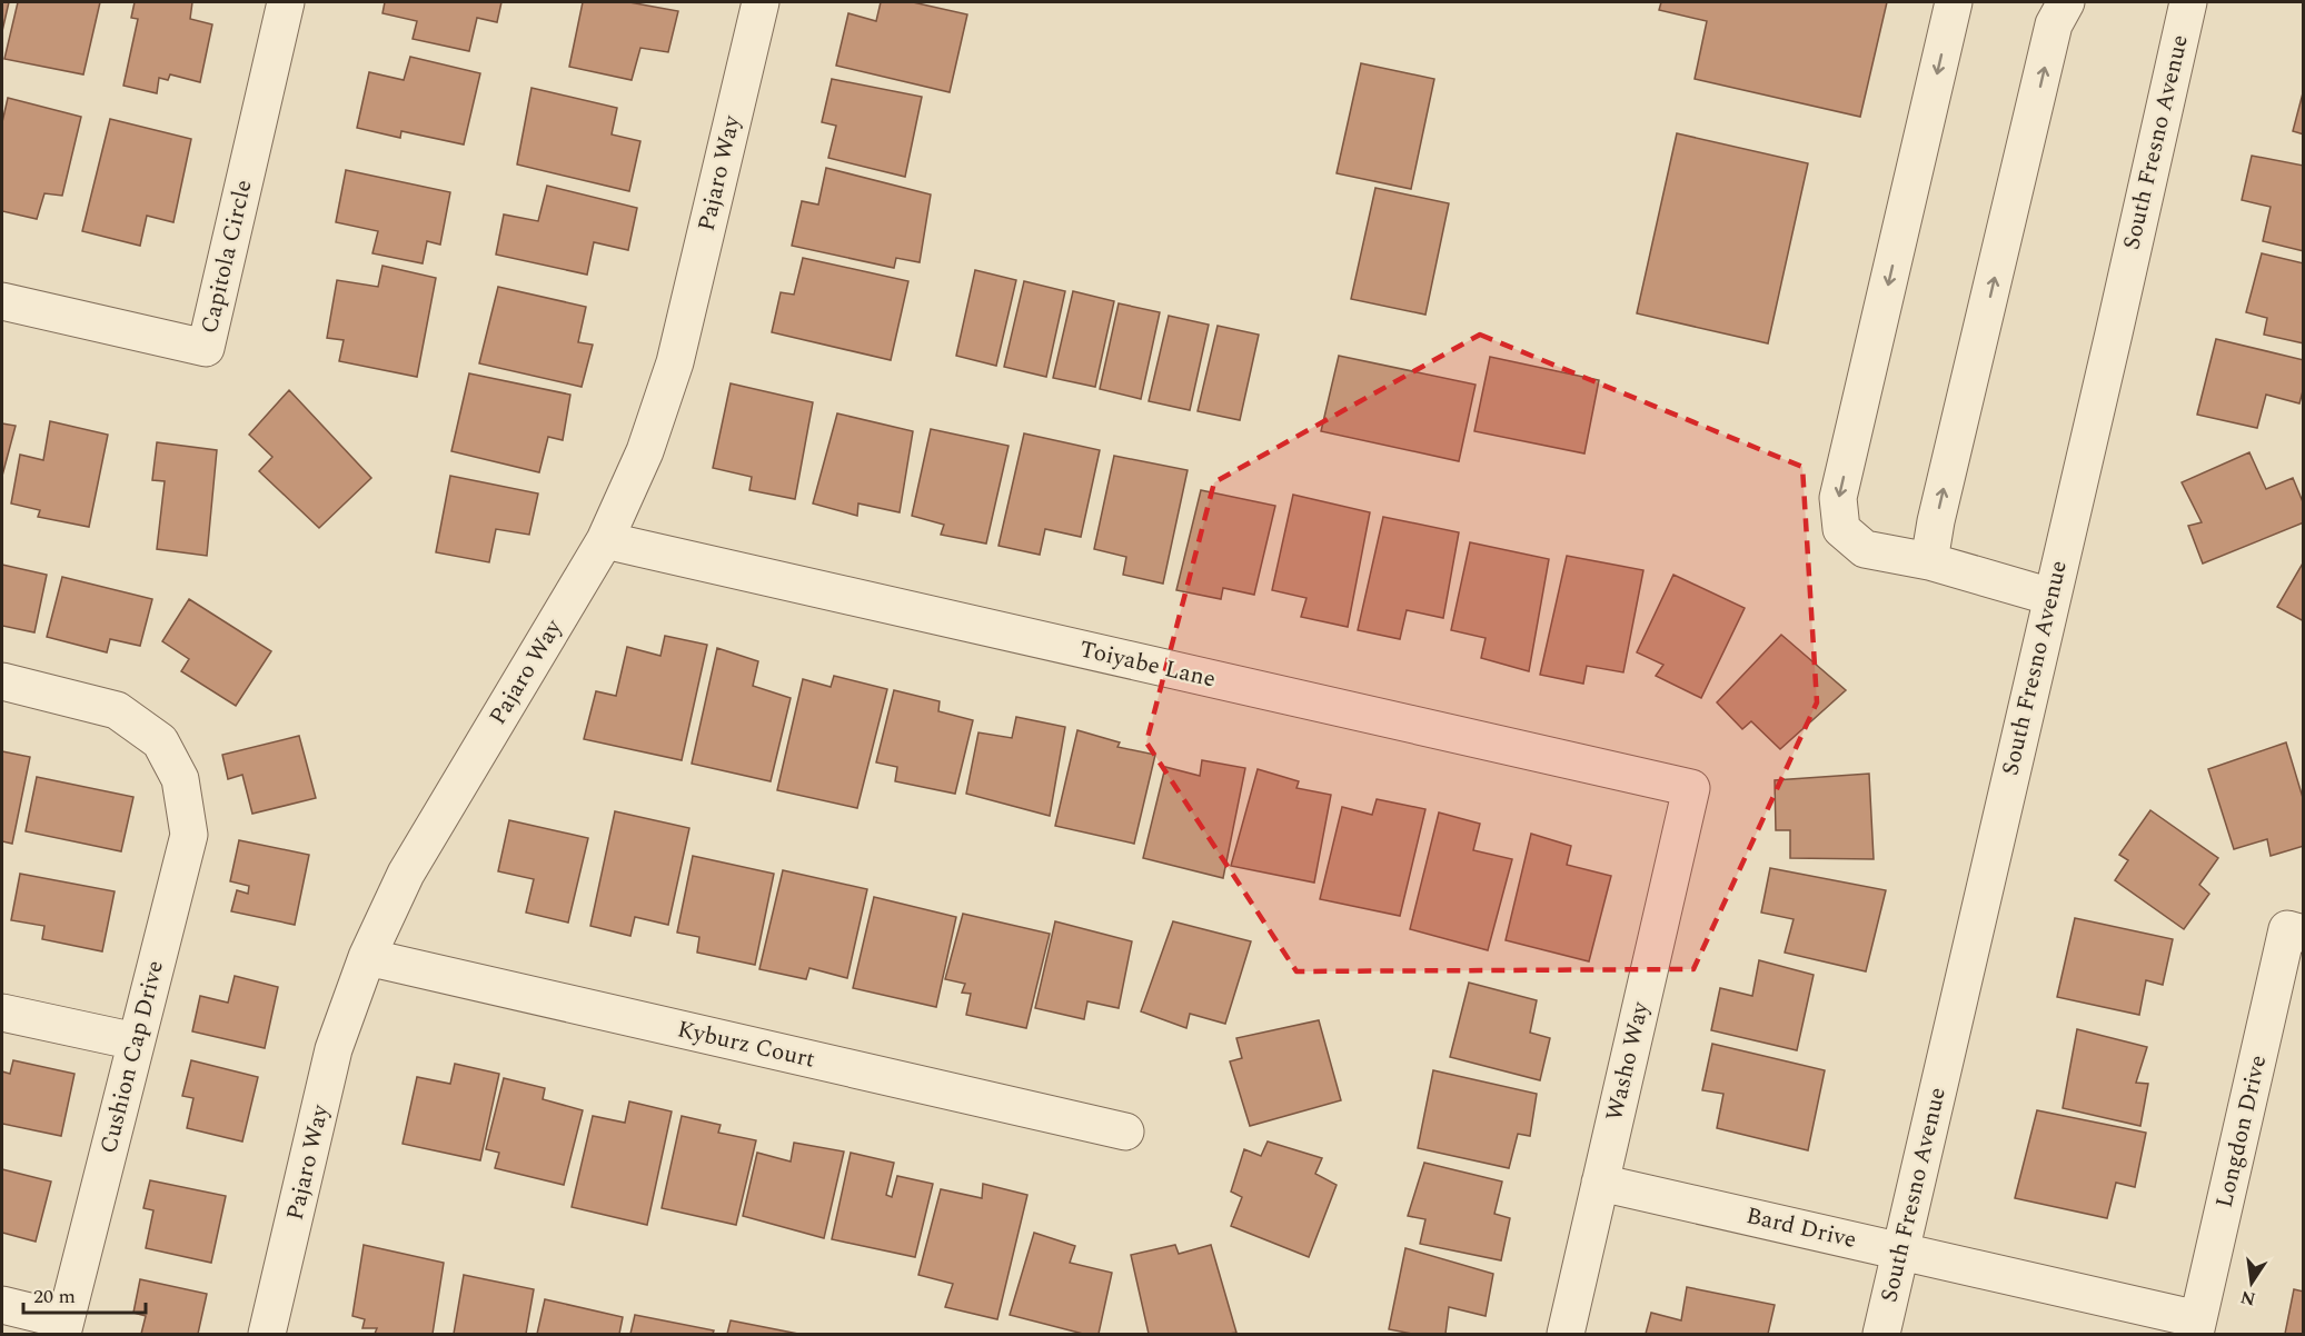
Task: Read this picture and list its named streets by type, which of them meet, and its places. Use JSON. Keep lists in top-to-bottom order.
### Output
{
  "streets": {
    "street": [
      "South Fresno Avenue",
      "Pajaro Way",
      "Capitola Circle",
      "Toiyabe Lane",
      "Kyburz Court",
      "Cushion Cap Drive",
      "Washo Way",
      "Longdon Drive",
      "Bard Drive"
    ]
  },
  "crossings": [
    ["South Fresno Avenue", "Bard Drive"],
    ["Pajaro Way", "Toiyabe Lane"],
    ["Pajaro Way", "Kyburz Court"],
    ["Toiyabe Lane", "Washo Way"],
    ["Washo Way", "Bard Drive"],
    ["Longdon Drive", "Bard Drive"]
  ],
  "scale_bar": "20 m",
  "north": "bottom"
}
